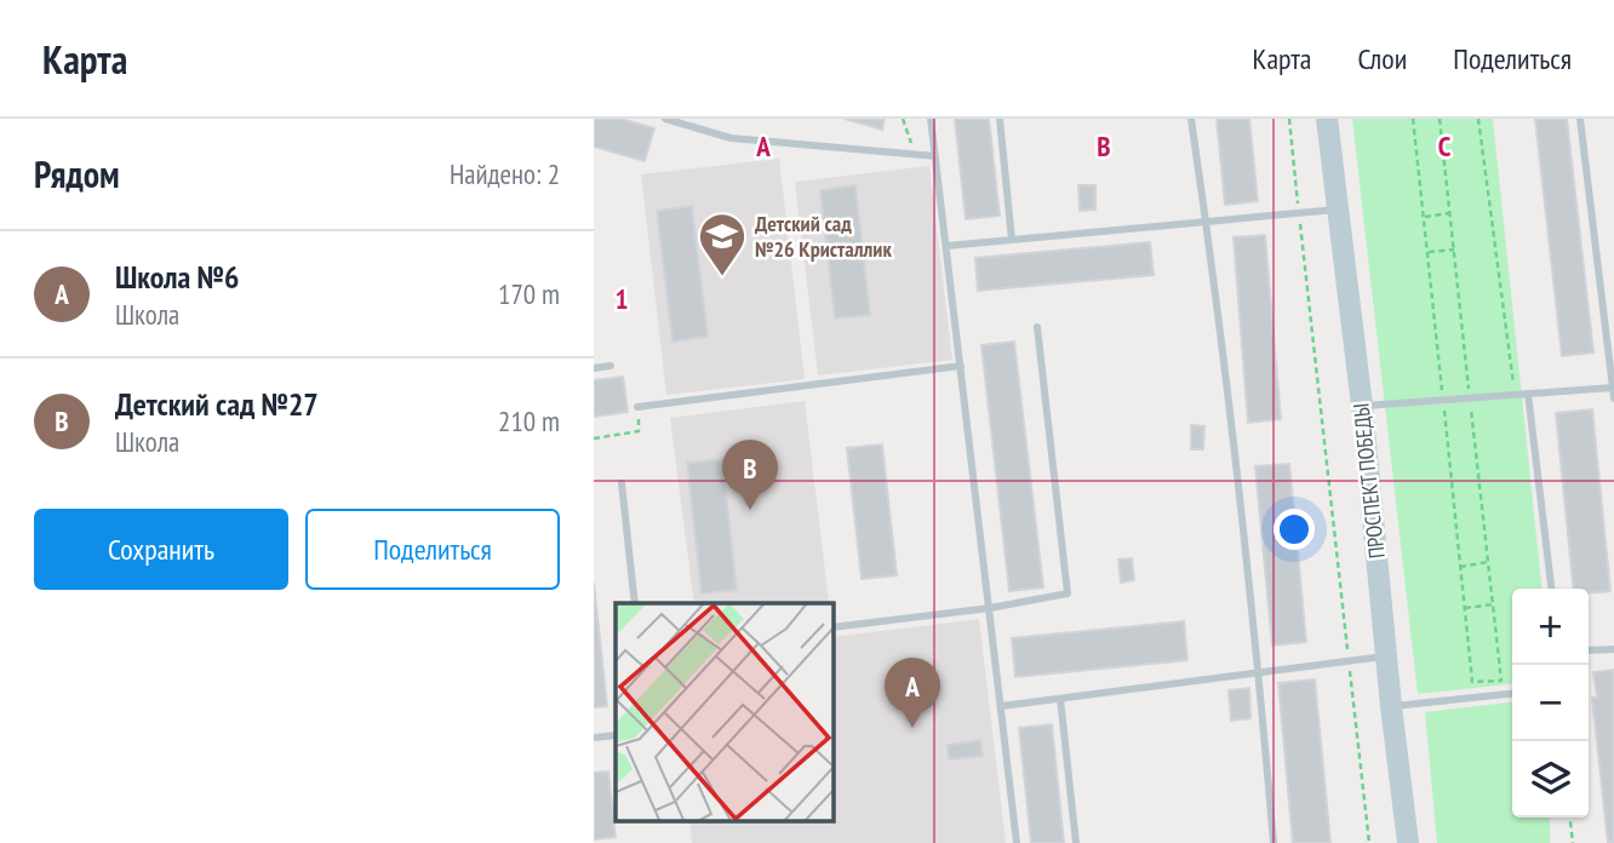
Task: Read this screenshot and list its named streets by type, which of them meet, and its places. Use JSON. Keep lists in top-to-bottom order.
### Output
{
  "streets": {
    "main road": ["ПРОСПЕКТ ПОБЕДЫ"]
  },
  "places": {
    "school or university": ["Детский сад №26 Кристаллик"]
  },
  "page": {
    "header": "Карта",
    "nav": ["Карта", "Слои", "Поделиться"],
    "heading": ["Рядом", "Найдено: 2"],
    "list": [
      {
        "mark": "A",
        "name": "Школа №6",
        "note": "Школа",
        "value": "170 m"
      },
      {
        "mark": "B",
        "name": "Детский сад №27",
        "note": "Школа",
        "value": "210 m"
      }
    ],
    "pins": ["B", "A"],
    "buttons": ["Сохранить", "Поделиться"],
    "map_buttons": ["+", "−"]
  },
  "grid": {
    "columns": ["A", "B", "C"],
    "rows": ["1"]
  }
}
